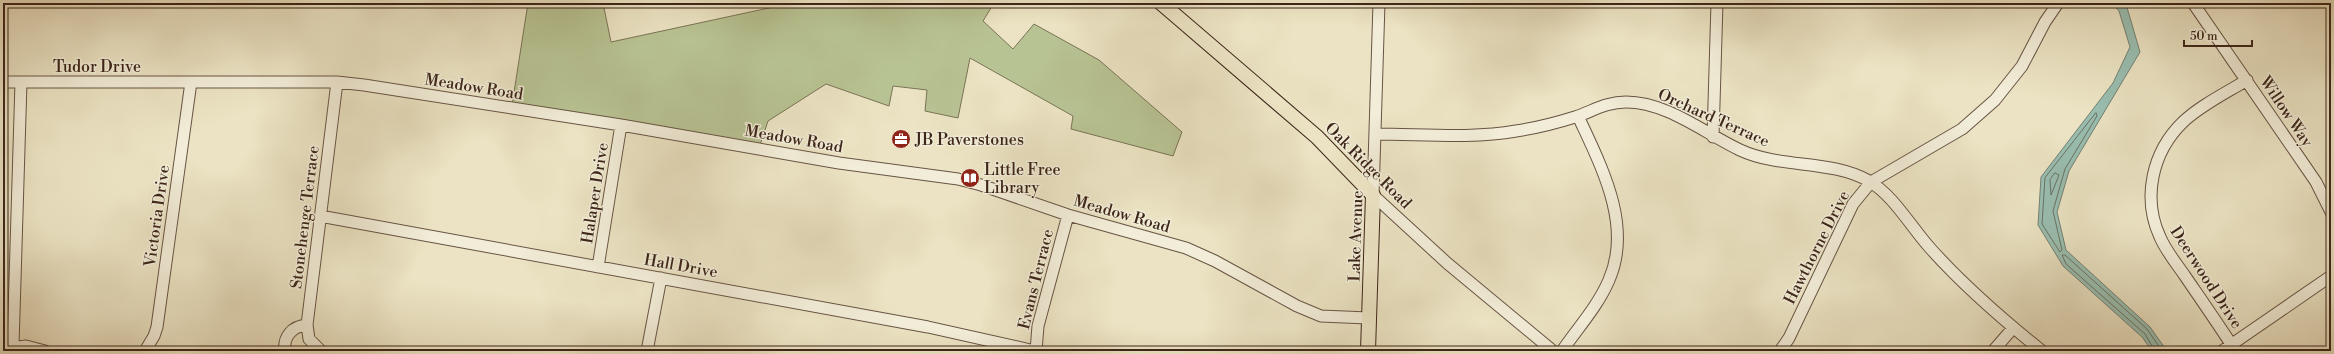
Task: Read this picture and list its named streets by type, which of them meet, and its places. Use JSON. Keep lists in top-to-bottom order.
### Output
{
  "streets": {
    "main road": ["Oak Ridge Road", "Lake Avenue"],
    "street": [
      "Tudor Drive",
      "Meadow Road",
      "Willow Way",
      "Orchard Terrace",
      "Halaper Drive",
      "Victoria Drive",
      "Stonehenge Terrace",
      "Hawthorne Drive",
      "Hall Drive",
      "Deerwood Drive",
      "Evans Terrace"
    ]
  },
  "crossings": [
    ["Tudor Drive", "Meadow Road"],
    ["Tudor Drive", "Victoria Drive"],
    ["Meadow Road", "Halaper Drive"],
    ["Meadow Road", "Victoria Drive"],
    ["Meadow Road", "Stonehenge Terrace"],
    ["Meadow Road", "Lake Avenue"],
    ["Meadow Road", "Evans Terrace"],
    ["Willow Way", "Deerwood Drive"],
    ["Orchard Terrace", "Lake Avenue"],
    ["Orchard Terrace", "Hawthorne Drive"],
    ["Oak Ridge Road", "Lake Avenue"],
    ["Halaper Drive", "Hall Drive"],
    ["Stonehenge Terrace", "Hall Drive"],
    ["Hall Drive", "Evans Terrace"]
  ],
  "places": {
    "office": ["JB Paverstones"],
    "library": ["Little Free Library"]
  },
  "scale_bar": "50 m"
}
